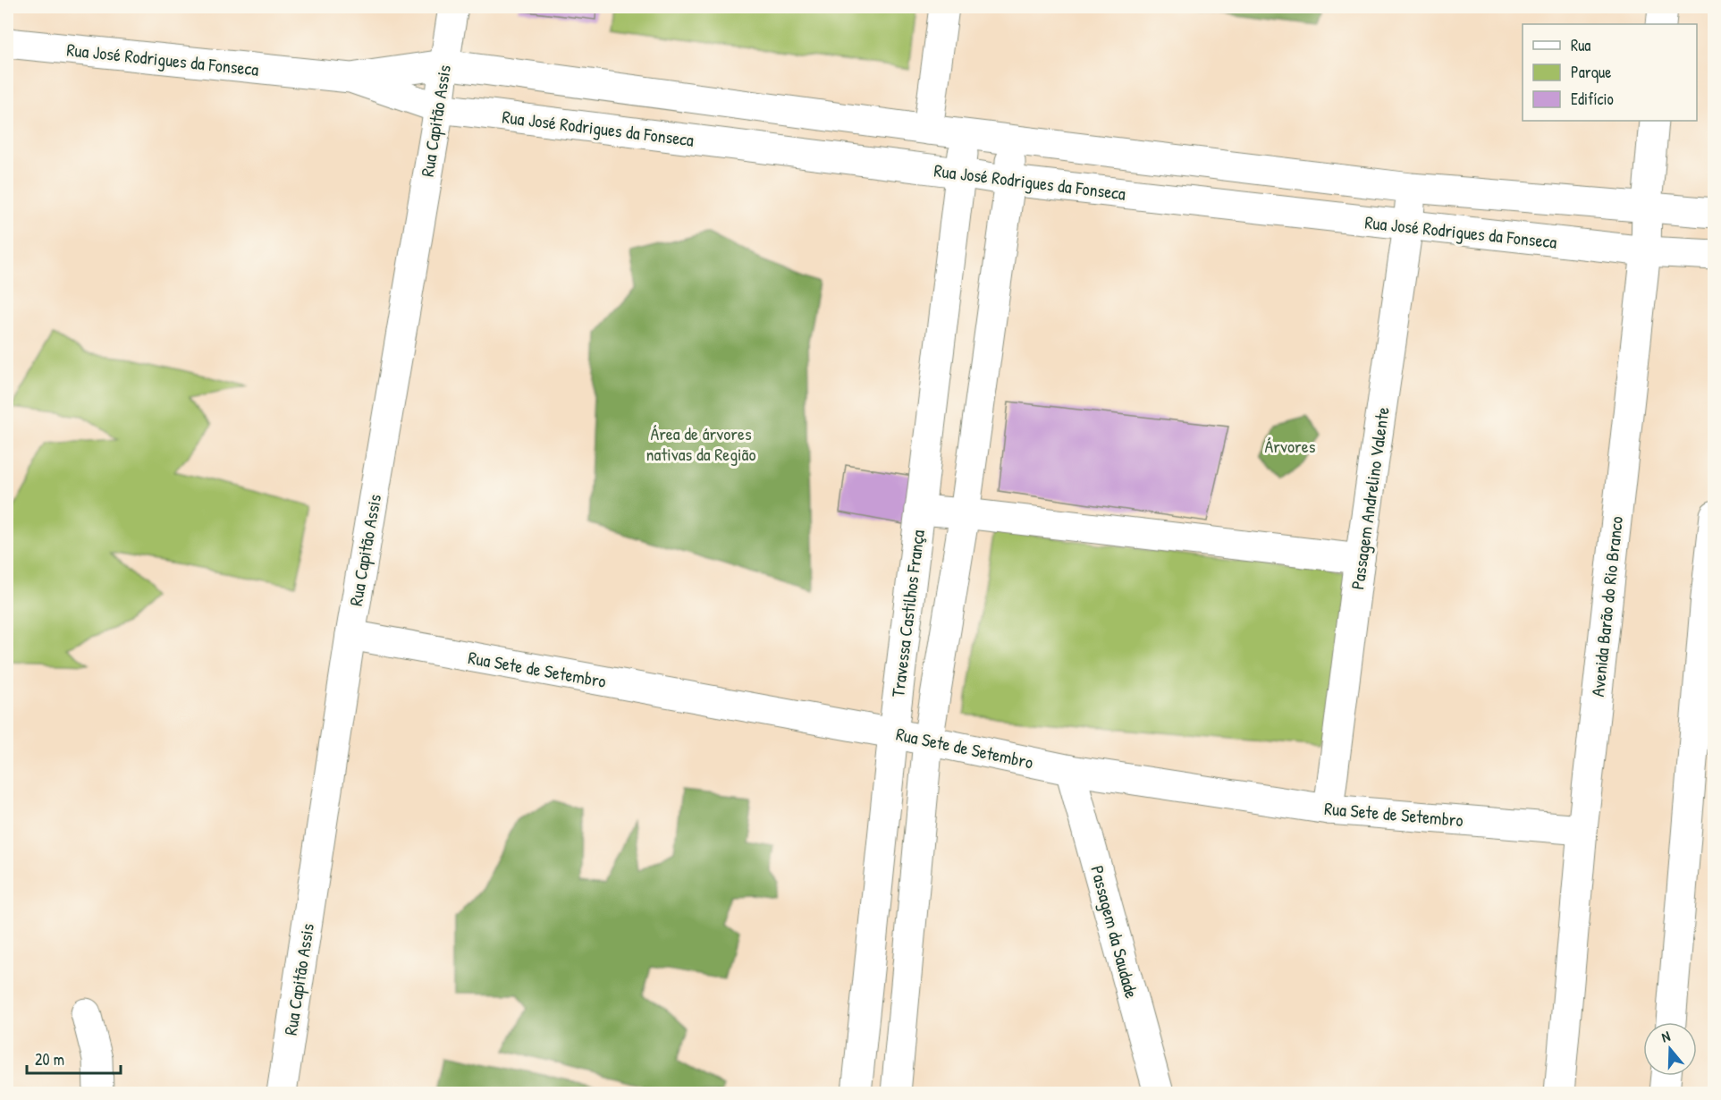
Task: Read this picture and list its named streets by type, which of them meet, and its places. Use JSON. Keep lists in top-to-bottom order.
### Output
{
  "streets": {
    "street": [
      "Rua José Rodrigues da Fonseca",
      "Rua Capitão Assis",
      "Passagem Andrelino Valente",
      "Avenida Barão do Rio Branco",
      "Travessa Castilhos França",
      "Rua Sete de Setembro",
      "Passagem da Saudade"
    ]
  },
  "crossings": [
    ["Rua José Rodrigues da Fonseca", "Rua Capitão Assis"],
    ["Rua José Rodrigues da Fonseca", "Passagem Andrelino Valente"],
    ["Rua José Rodrigues da Fonseca", "Avenida Barão do Rio Branco"],
    ["Rua José Rodrigues da Fonseca", "Travessa Castilhos França"],
    ["Rua Capitão Assis", "Rua Sete de Setembro"],
    ["Passagem Andrelino Valente", "Rua Sete de Setembro"],
    ["Avenida Barão do Rio Branco", "Rua Sete de Setembro"],
    ["Travessa Castilhos França", "Rua Sete de Setembro"],
    ["Rua Sete de Setembro", "Passagem da Saudade"]
  ],
  "parks": ["Área de árvores nativas da Região", "Árvores"],
  "legend": ["Rua", "Parque", "Edifício"],
  "scale_bar": "20 m",
  "north": "top"
}
